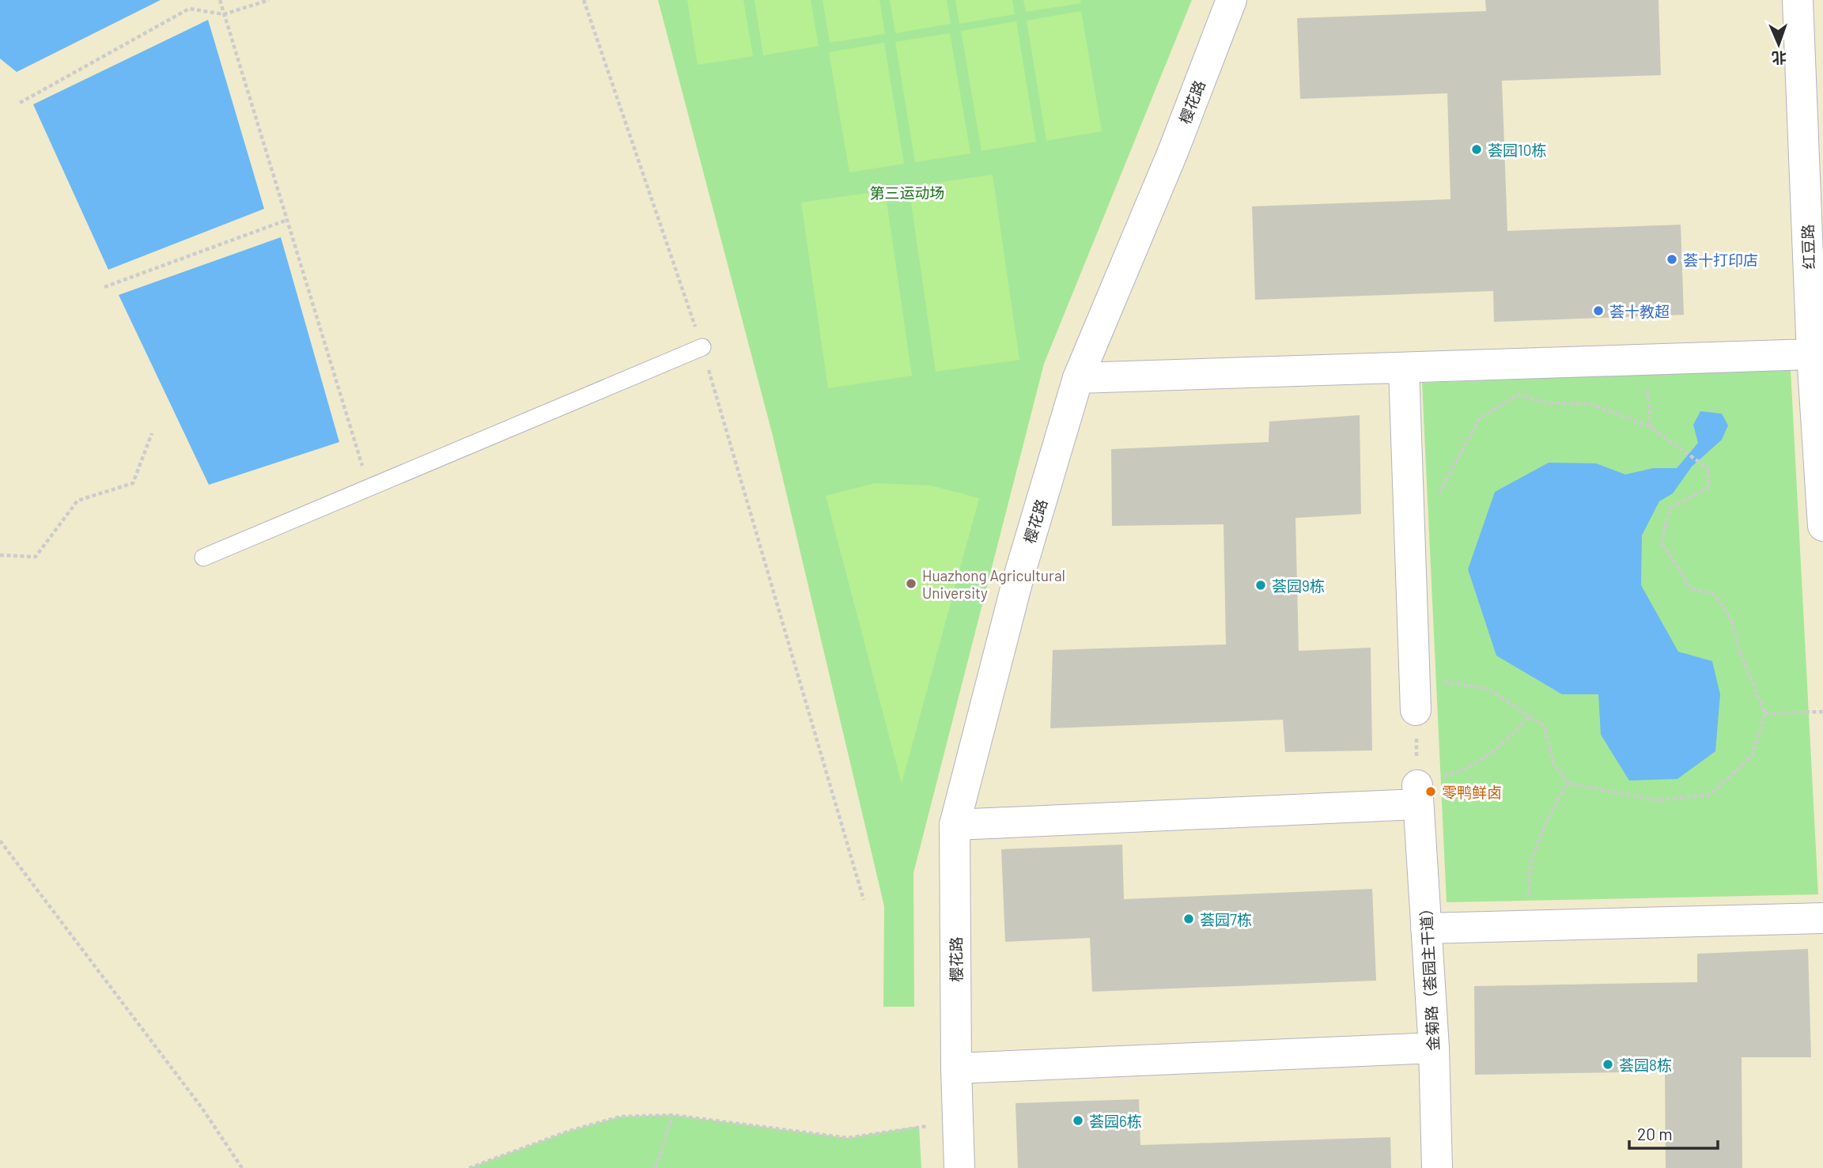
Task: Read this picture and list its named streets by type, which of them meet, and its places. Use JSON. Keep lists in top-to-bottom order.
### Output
{
  "streets": {
    "street": ["樱花路", "红豆路", "金菊路（荟园主干道）"]
  },
  "parks": ["第三运动场"],
  "places": [
    "荟园10栋",
    "荟十打印店",
    "荟十教超",
    "Huazhong Agricultural University",
    "荟园9栋",
    "零鸭鲜卤",
    "荟园7栋",
    "荟园8栋",
    "荟园6栋"
  ],
  "scale_bar": "20 m",
  "north": "bottom"
}
